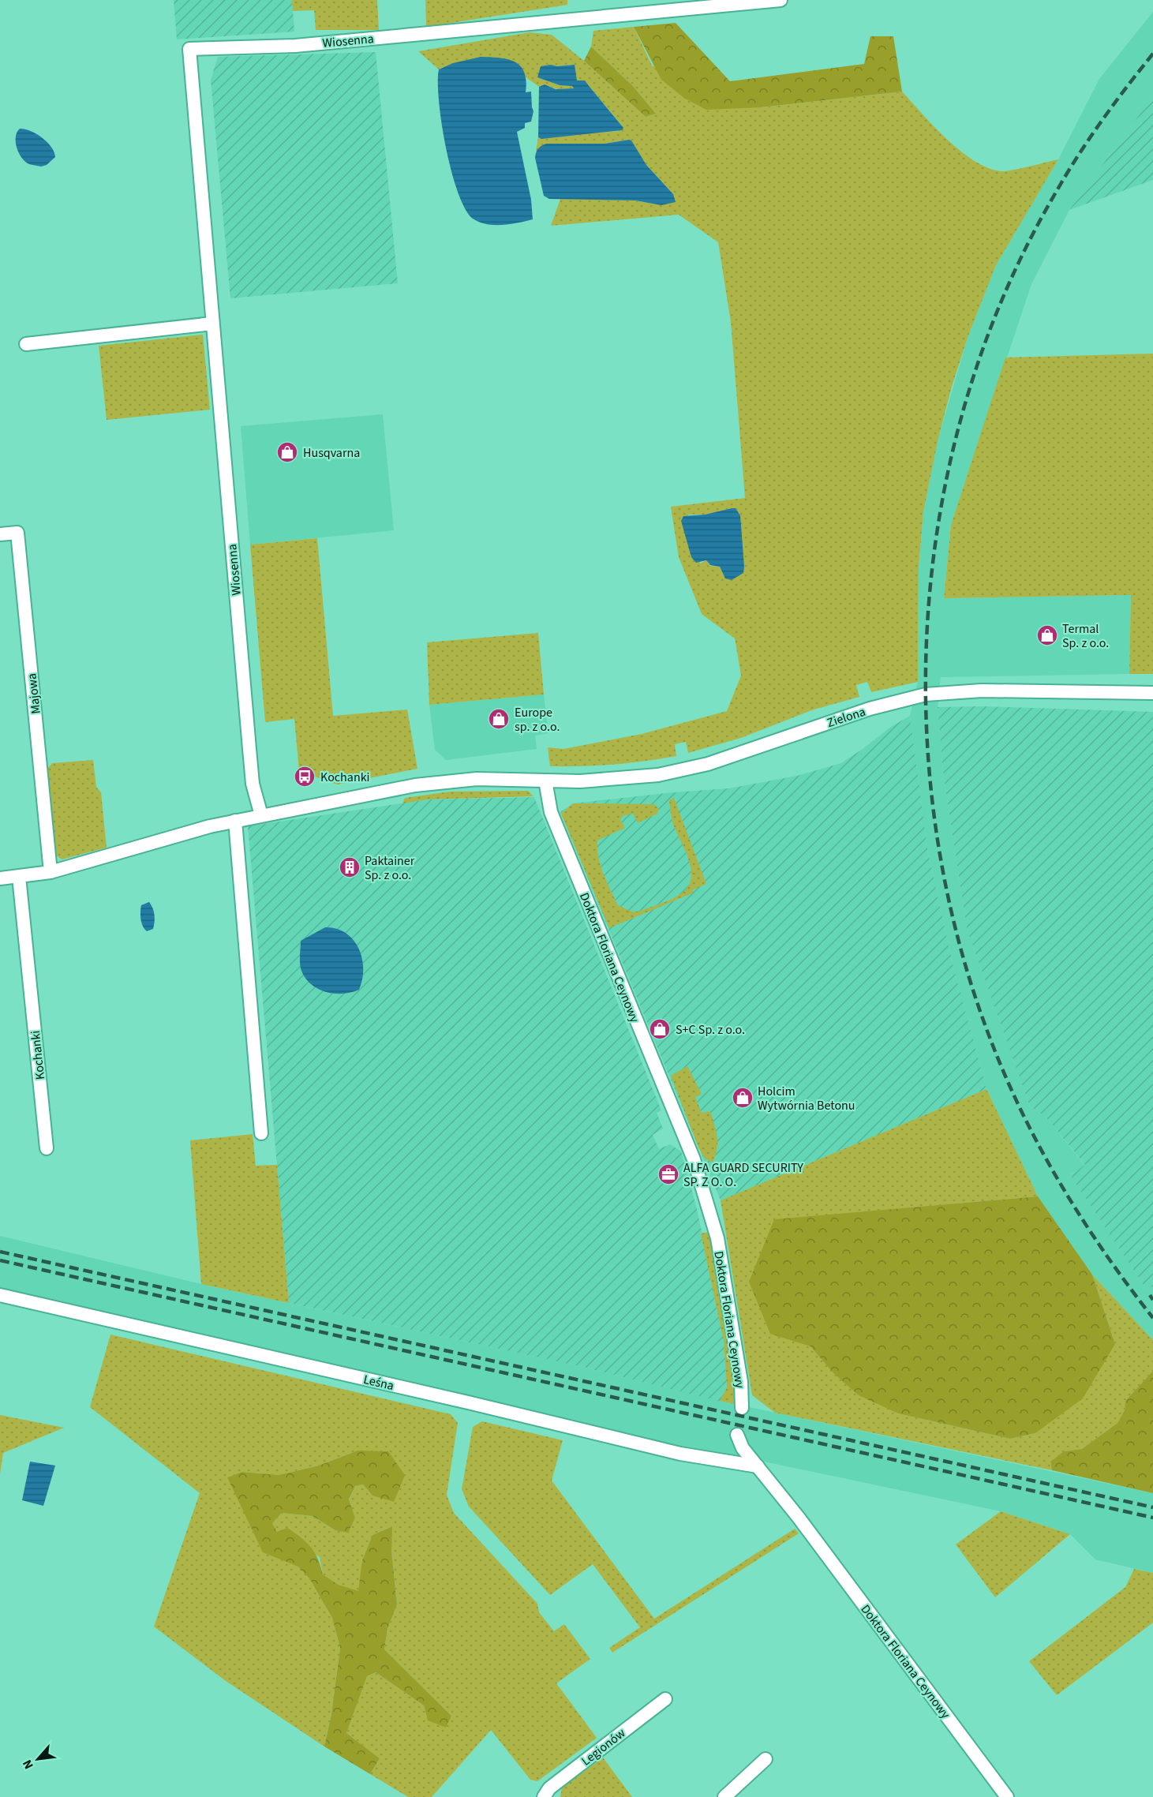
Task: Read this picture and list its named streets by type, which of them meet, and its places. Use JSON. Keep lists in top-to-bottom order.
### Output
{
  "streets": {
    "street": [
      "Wiosenna",
      "Majowa",
      "Zielona",
      "Doktora Floriana Ceynowy",
      "Kochanki",
      "Leśna",
      "Legionów"
    ]
  },
  "crossings": [
    ["Zielona", "Doktora Floriana Ceynowy"],
    ["Doktora Floriana Ceynowy", "Leśna"]
  ],
  "places": {
    "shop": [
      "Husqvarna",
      "Termal Sp. z o.o.",
      "Europe sp. z o.o.",
      "S+C Sp. z o.o.",
      "Holcim Wytwórnia Betonu"
    ],
    "bus stop": ["Kochanki"],
    "building": ["Paktainer Sp. z o.o."],
    "office": ["ALFA GUARD SECURITY SP. Z O. O."]
  },
  "north": "bottom left"
}
